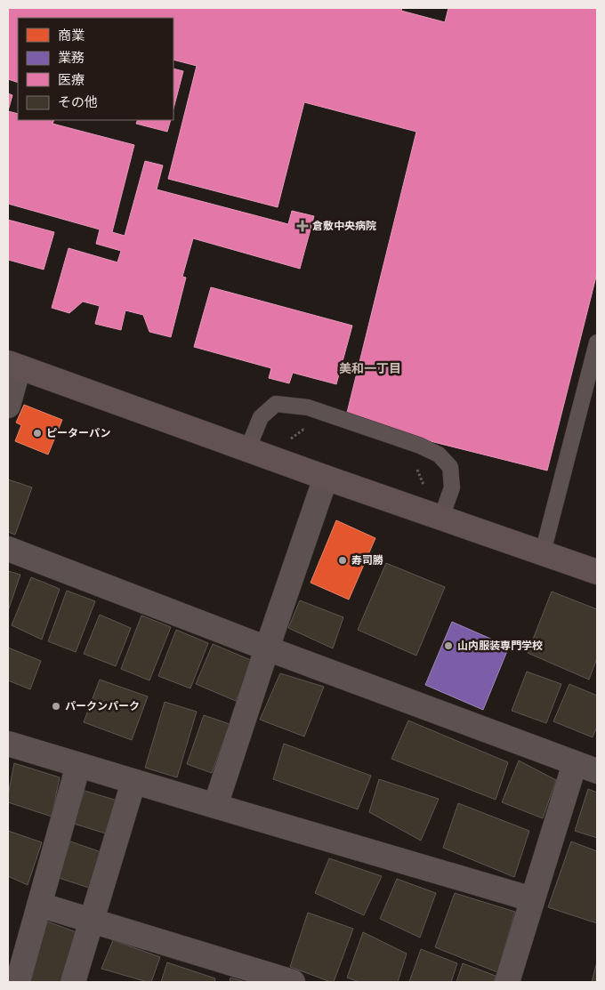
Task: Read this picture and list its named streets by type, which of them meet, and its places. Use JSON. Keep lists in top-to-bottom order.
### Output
{
  "districts": ["美和一丁目"],
  "places": {
    "health": ["倉敷中央病院"],
    "other": [
      "ピーターパン",
      "寿司勝",
      "山内服装専門学校",
      "パークンパーク"
    ]
  },
  "legend": [
    "商業",
    "業務",
    "医療",
    "その他"
  ]
}
